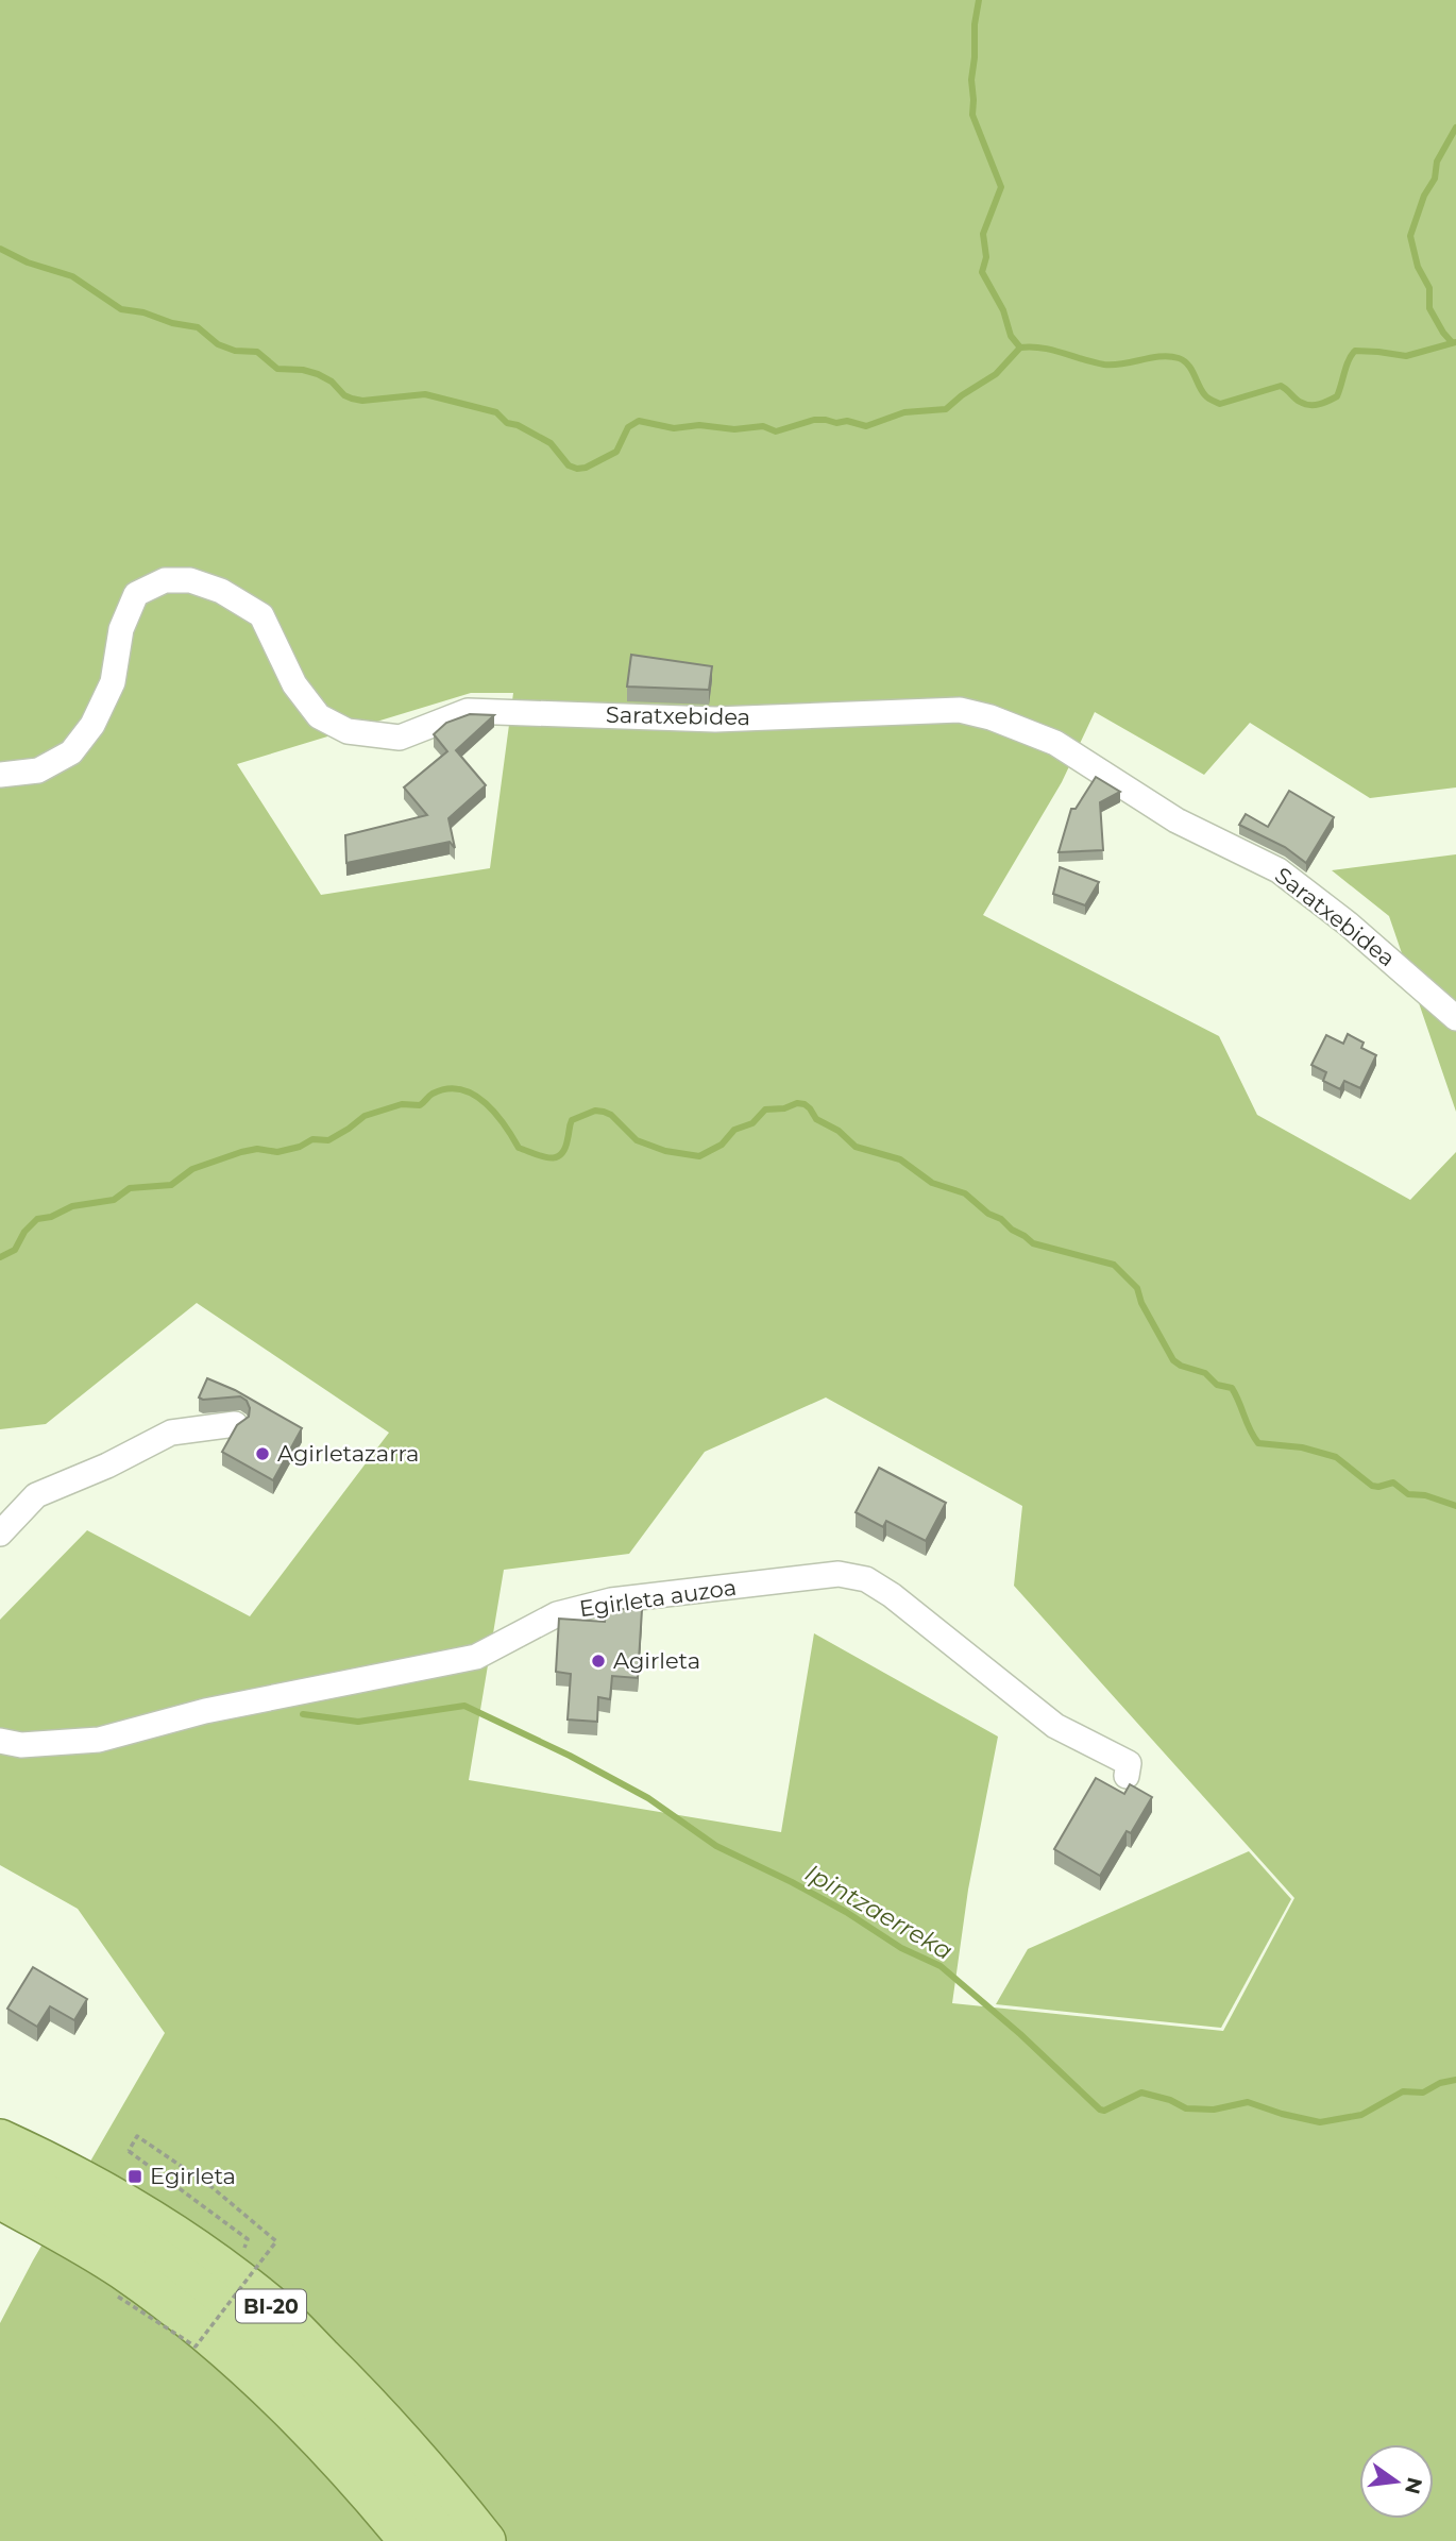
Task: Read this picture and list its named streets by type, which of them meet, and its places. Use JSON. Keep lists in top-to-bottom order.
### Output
{
  "streets": {
    "main road": ["BI-20"],
    "street": ["Saratxebidea", "Egirleta auzoa"]
  },
  "water": ["Ipintzaerreka"],
  "places": {
    "other": ["Agirletazarra", "Agirleta"],
    "transit": ["Egirleta"]
  },
  "north": "right"
}
